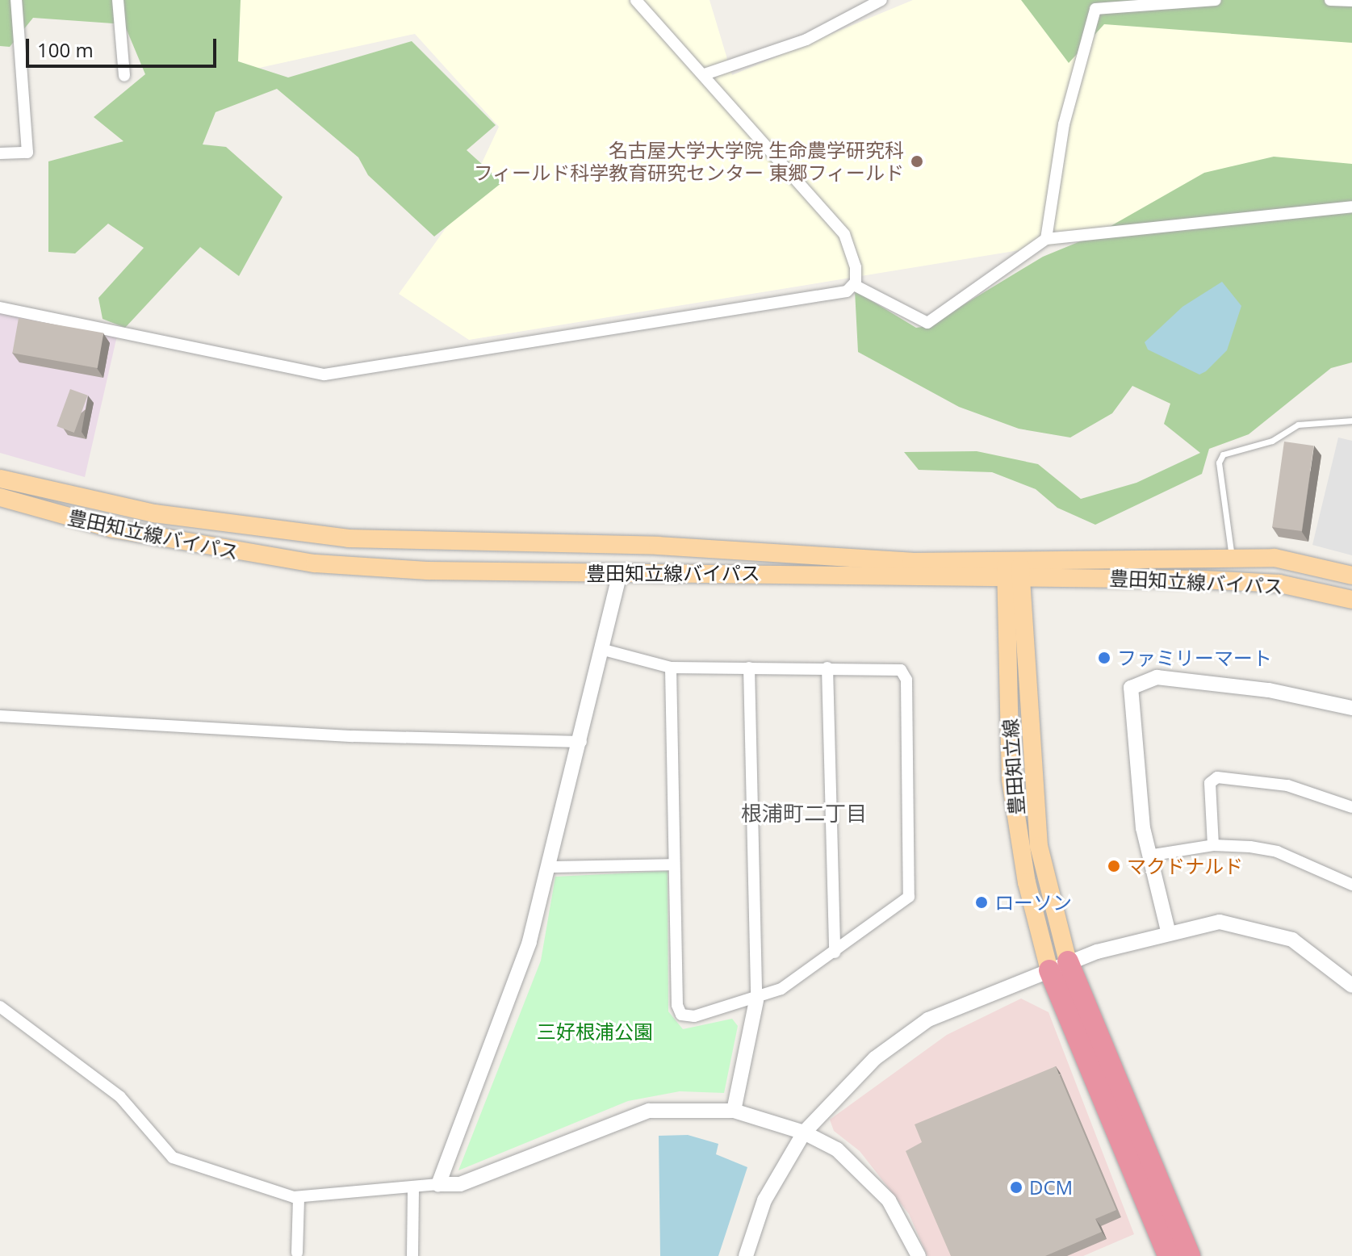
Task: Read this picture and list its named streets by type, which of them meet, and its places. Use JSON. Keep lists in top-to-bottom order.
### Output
{
  "streets": {
    "main road": ["豊田知立線バイパス", "豊田知立線"]
  },
  "crossings": [
    ["豊田知立線バイパス", "豊田知立線"]
  ],
  "districts": ["根浦町二丁目"],
  "parks": ["三好根浦公園"],
  "places": [
    "名古屋大学大学院 生命農学研究科 フィールド科学教育研究センター 東郷フィールド",
    "ファミリーマート",
    "マクドナルド",
    "ローソン",
    "DCM"
  ],
  "scale_bar": "100 m"
}
